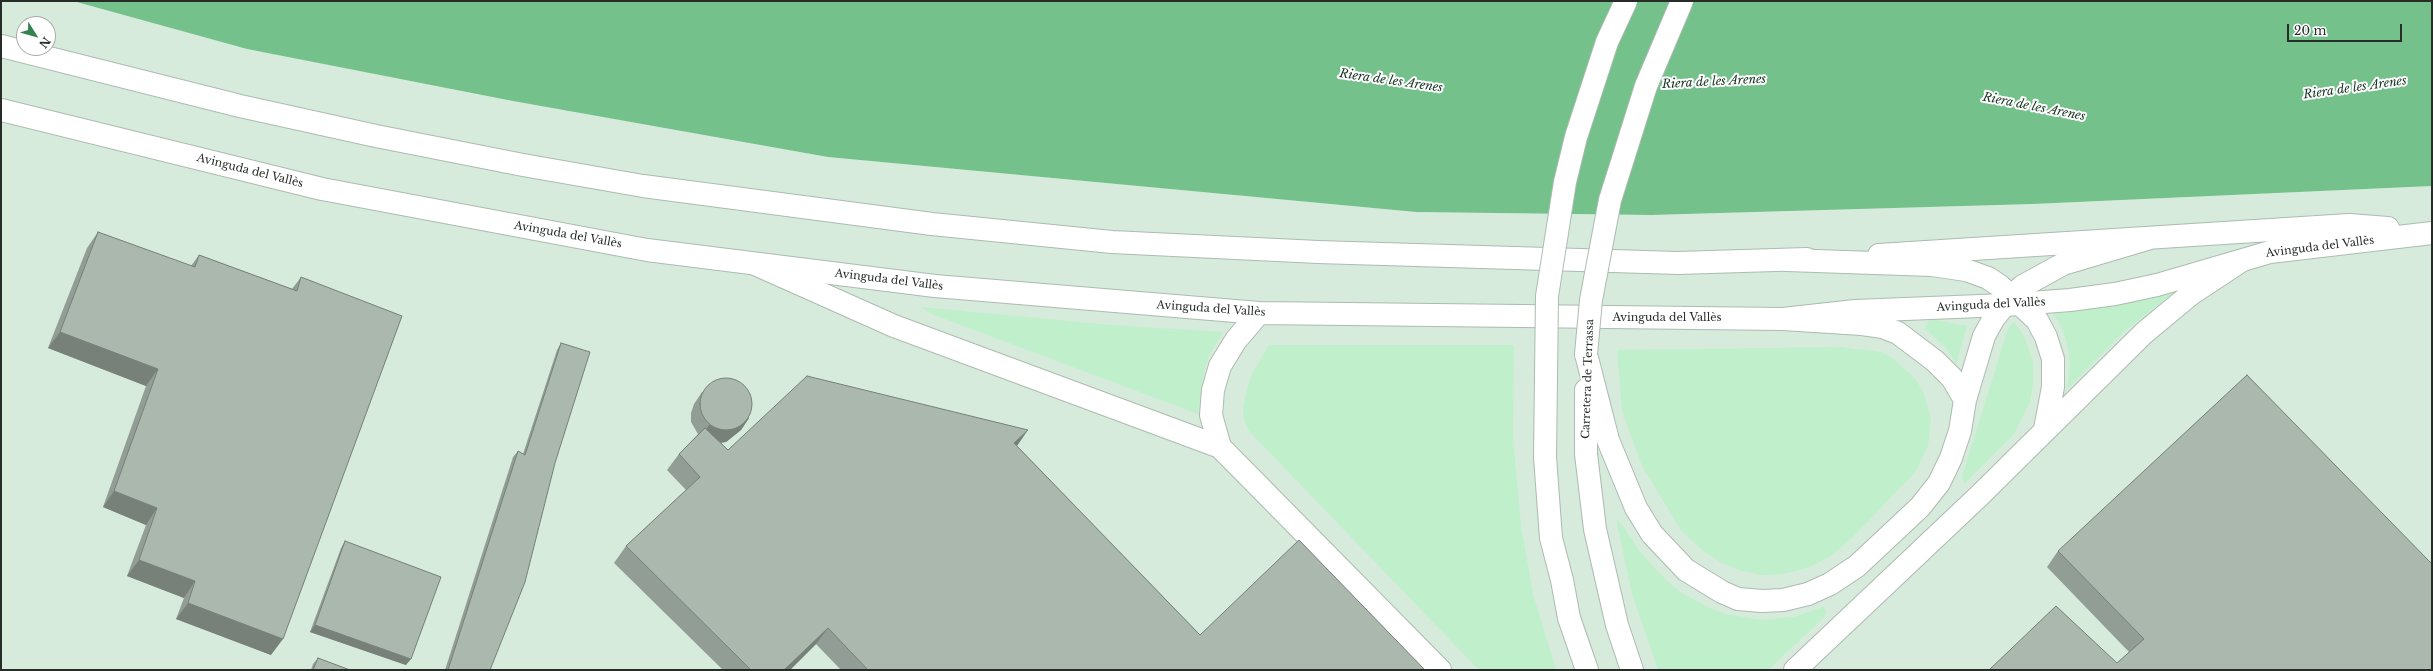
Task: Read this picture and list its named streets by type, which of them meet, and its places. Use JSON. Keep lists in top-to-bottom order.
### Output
{
  "streets": {
    "main road": ["Avinguda del Vallès", "Carretera de Terrassa"]
  },
  "water": ["Riera de les Arenes"],
  "scale_bar": "20 m",
  "north": "bottom right"
}
